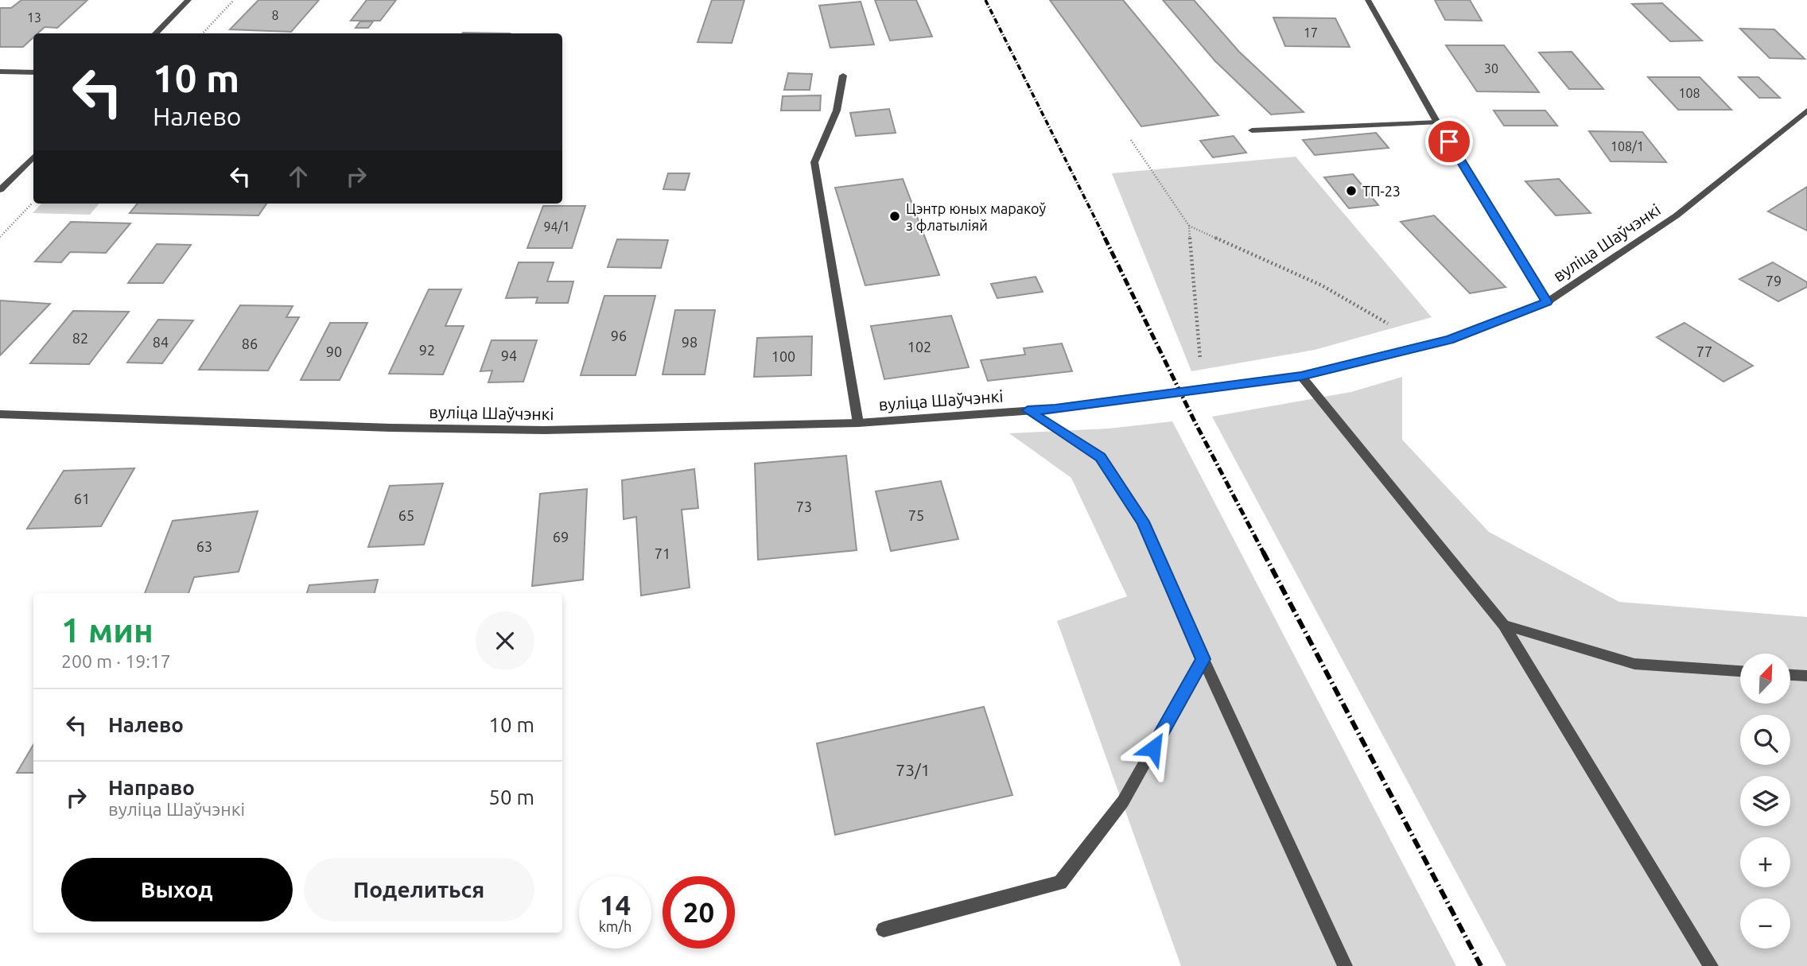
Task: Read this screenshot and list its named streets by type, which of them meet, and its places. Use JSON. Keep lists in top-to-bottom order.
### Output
{
  "streets": {
    "street": ["вуліца Шаўчэнкі"]
  },
  "places": ["ТП-23", "Цэнтр юных маракоў з флатыліяй"],
  "house_numbers": [
    "8",
    "13",
    "17",
    "30",
    "108",
    "108/1",
    "94/1",
    "79",
    "96",
    "82",
    "84",
    "98",
    "86",
    "102",
    "92",
    "90",
    "77",
    "94",
    "100",
    "61",
    "73",
    "65",
    "75",
    "69",
    "63",
    "71",
    "73/1"
  ],
  "north": "top right",
  "page": {
    "turn": ["10 m", "Налево"],
    "heading": ["1 мин", "200 m · 19:17"],
    "map_buttons": ["+", "−"],
    "list": [
      {
        "name": "Налево",
        "value": "10 m"
      },
      {
        "name": "Направо",
        "note": "вуліца Шаўчэнкі",
        "value": "50 m"
      }
    ],
    "buttons": ["Выход", "Поделиться"],
    "speed": "14 km/h",
    "limit": "20"
  }
}
